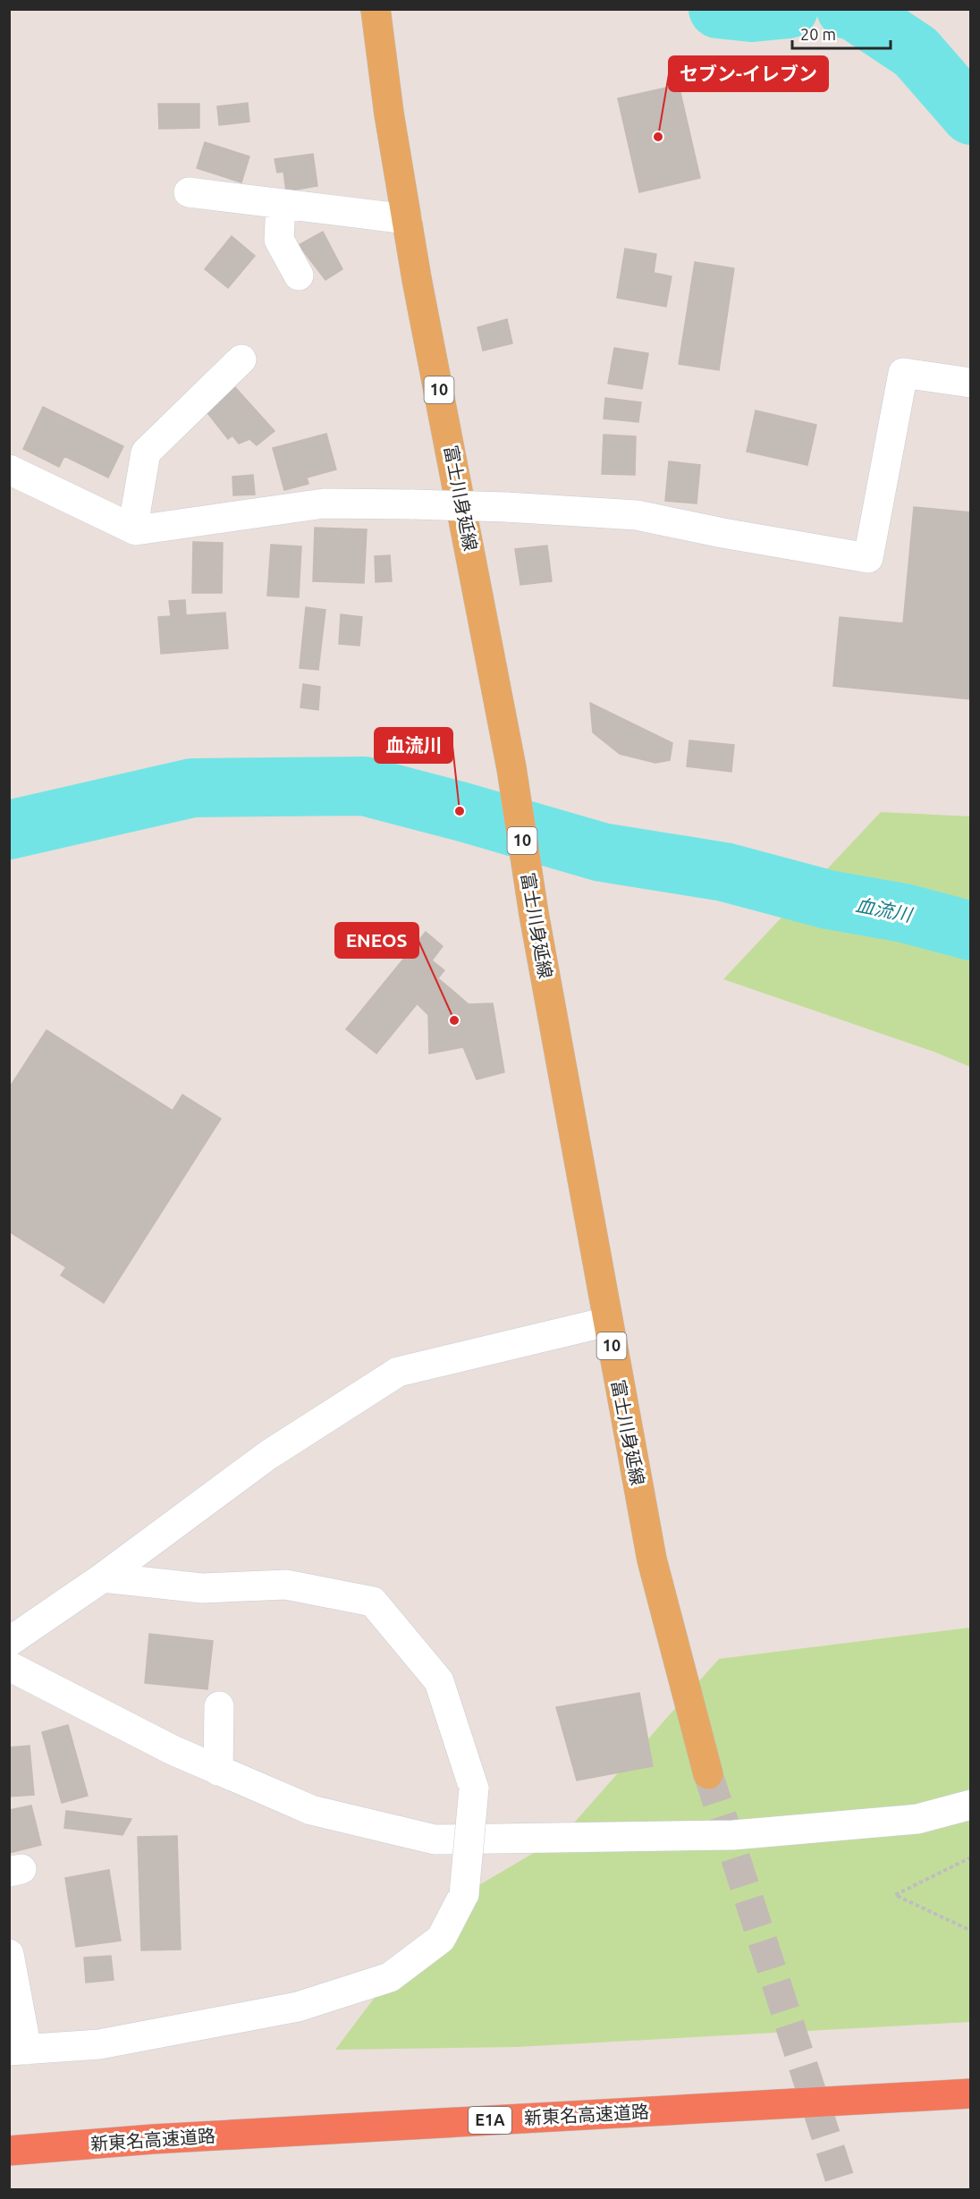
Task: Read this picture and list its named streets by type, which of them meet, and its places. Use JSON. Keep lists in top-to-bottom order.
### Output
{
  "streets": {
    "highway": ["新東名高速道路", "E1A"],
    "main road": ["10", "富士川身延線"]
  },
  "water": ["血流川"],
  "places": ["セブン-イレブン", "血流川", "ENEOS"],
  "scale_bar": "20 m"
}
